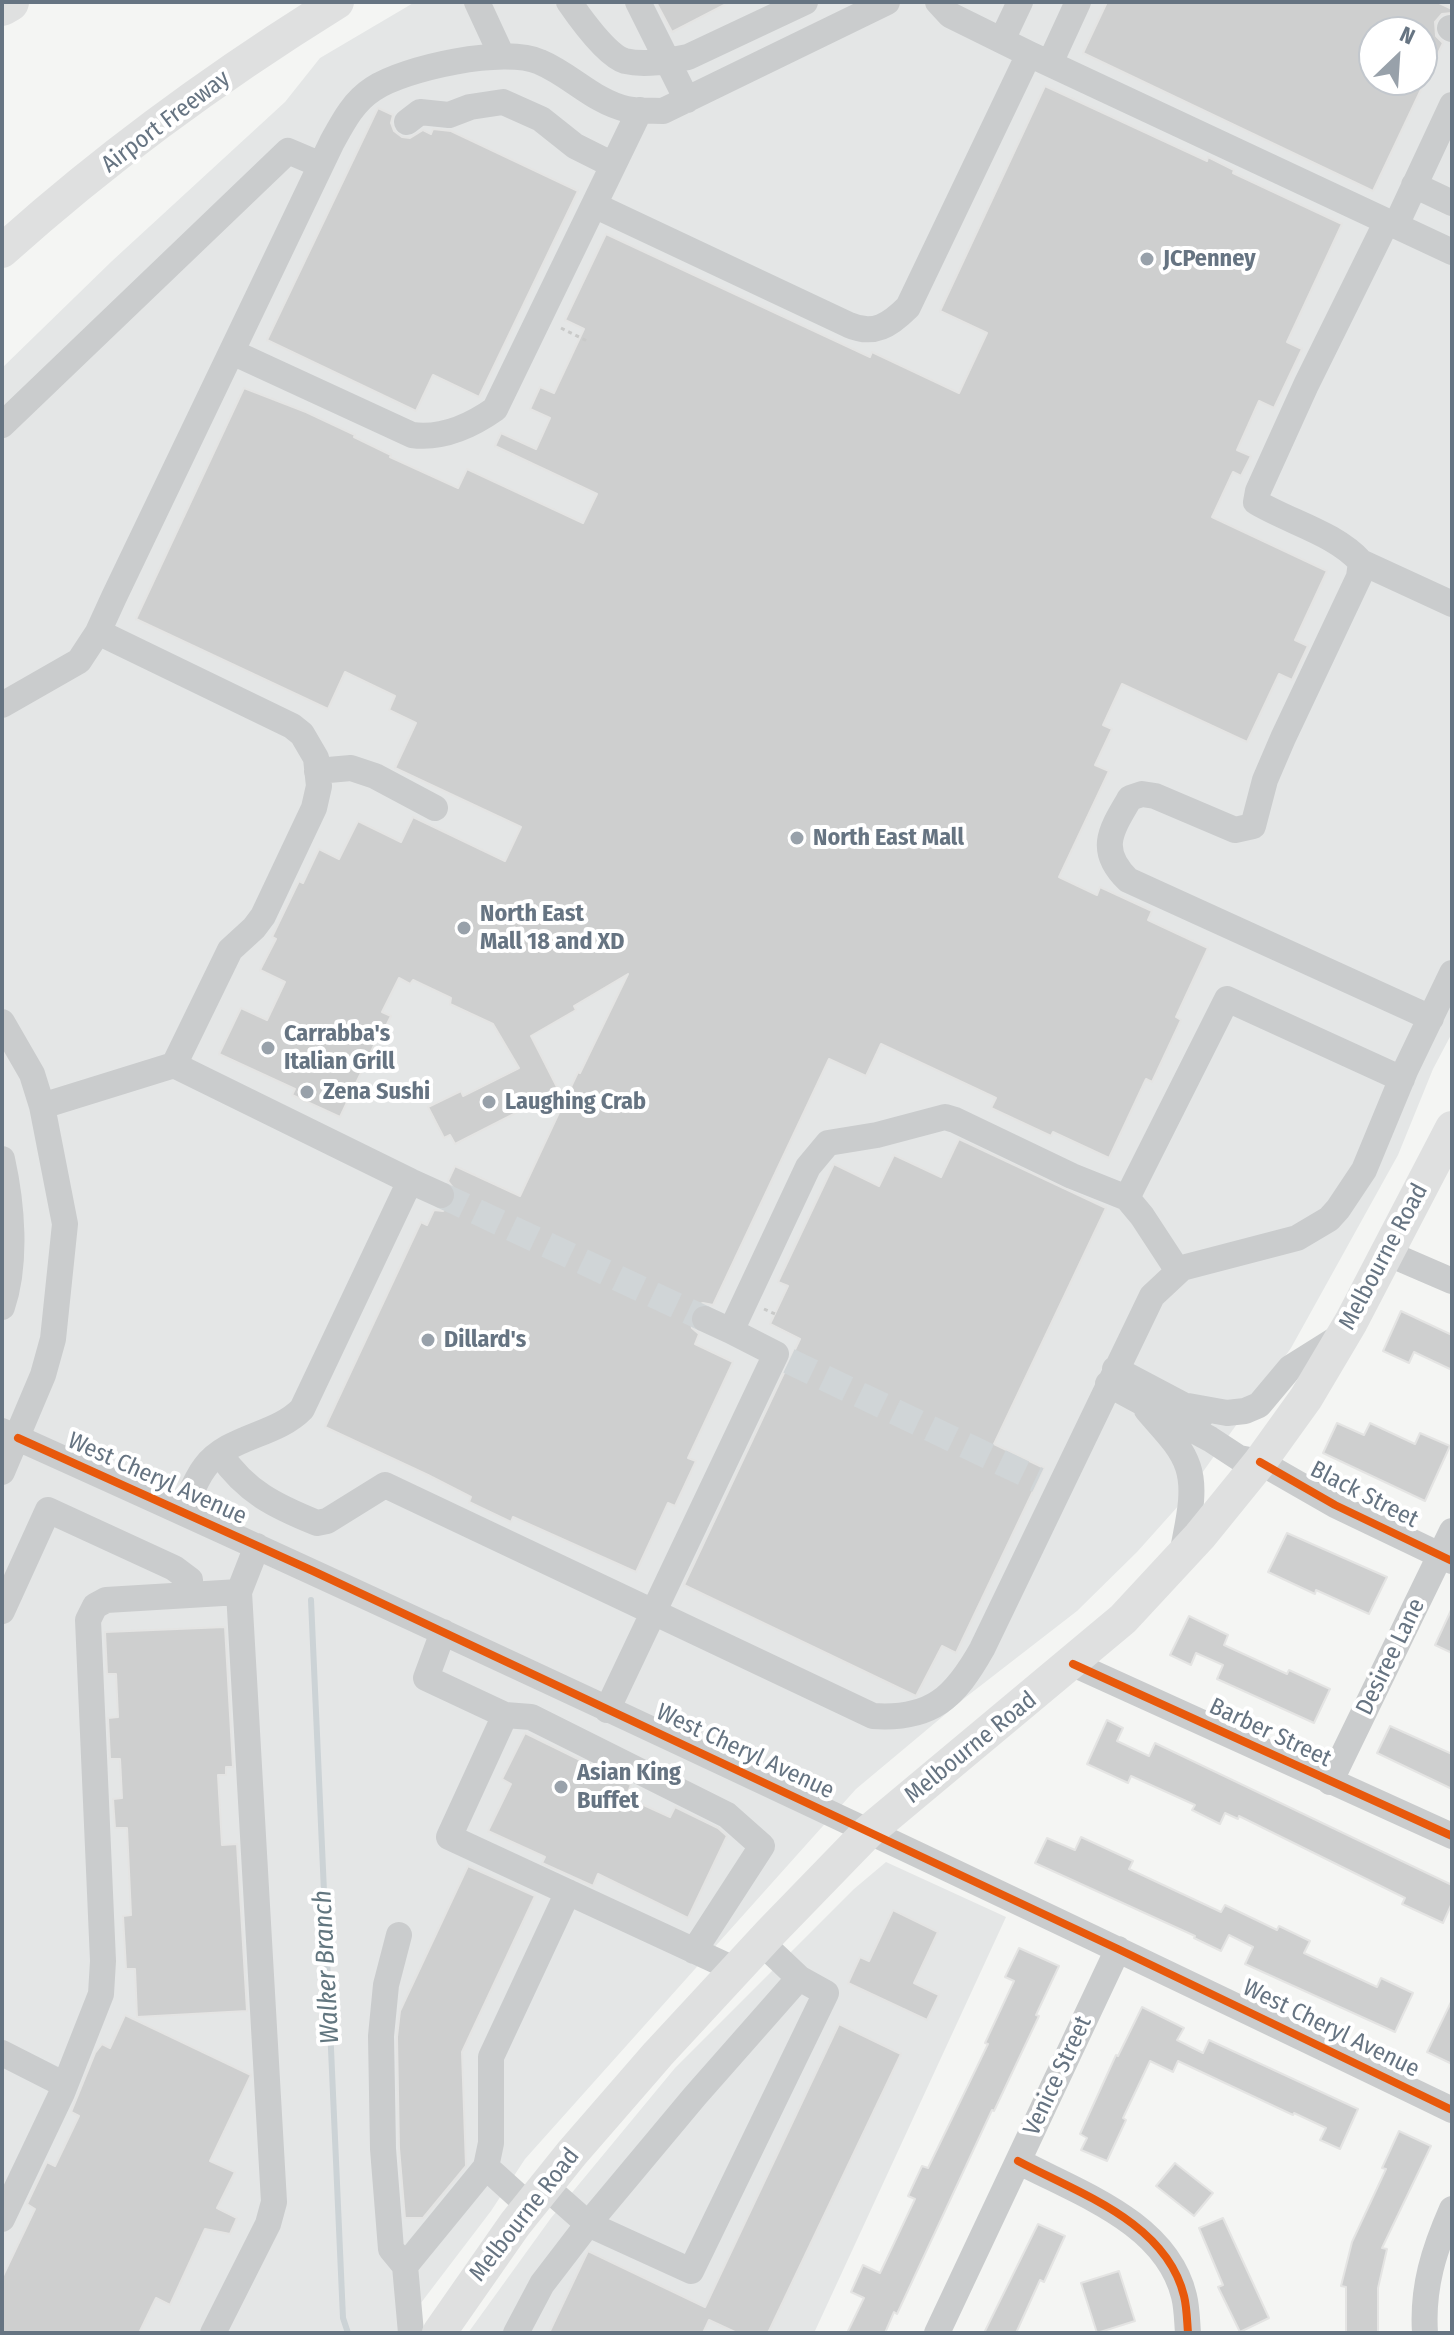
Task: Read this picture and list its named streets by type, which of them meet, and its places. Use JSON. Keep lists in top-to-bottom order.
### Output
{
  "streets": {
    "main road": ["Airport Freeway", "Melbourne Road"],
    "street": [
      "West Cheryl Avenue",
      "Black Street",
      "Desiree Lane",
      "Barber Street",
      "Venice Street"
    ]
  },
  "crossings": [
    ["Melbourne Road", "West Cheryl Avenue"],
    ["Melbourne Road", "Black Street"],
    ["Melbourne Road", "Barber Street"],
    ["West Cheryl Avenue", "Venice Street"],
    ["Black Street", "Desiree Lane"],
    ["Desiree Lane", "Barber Street"]
  ],
  "water": ["Walker Branch"],
  "places": [
    "JCPenney",
    "North East Mall",
    "North East Mall 18 and XD",
    "Carrabba's Italian Grill",
    "Zena Sushi",
    "Laughing Crab",
    "Dillard's",
    "Asian King Buffet"
  ],
  "north": "top right"
}
